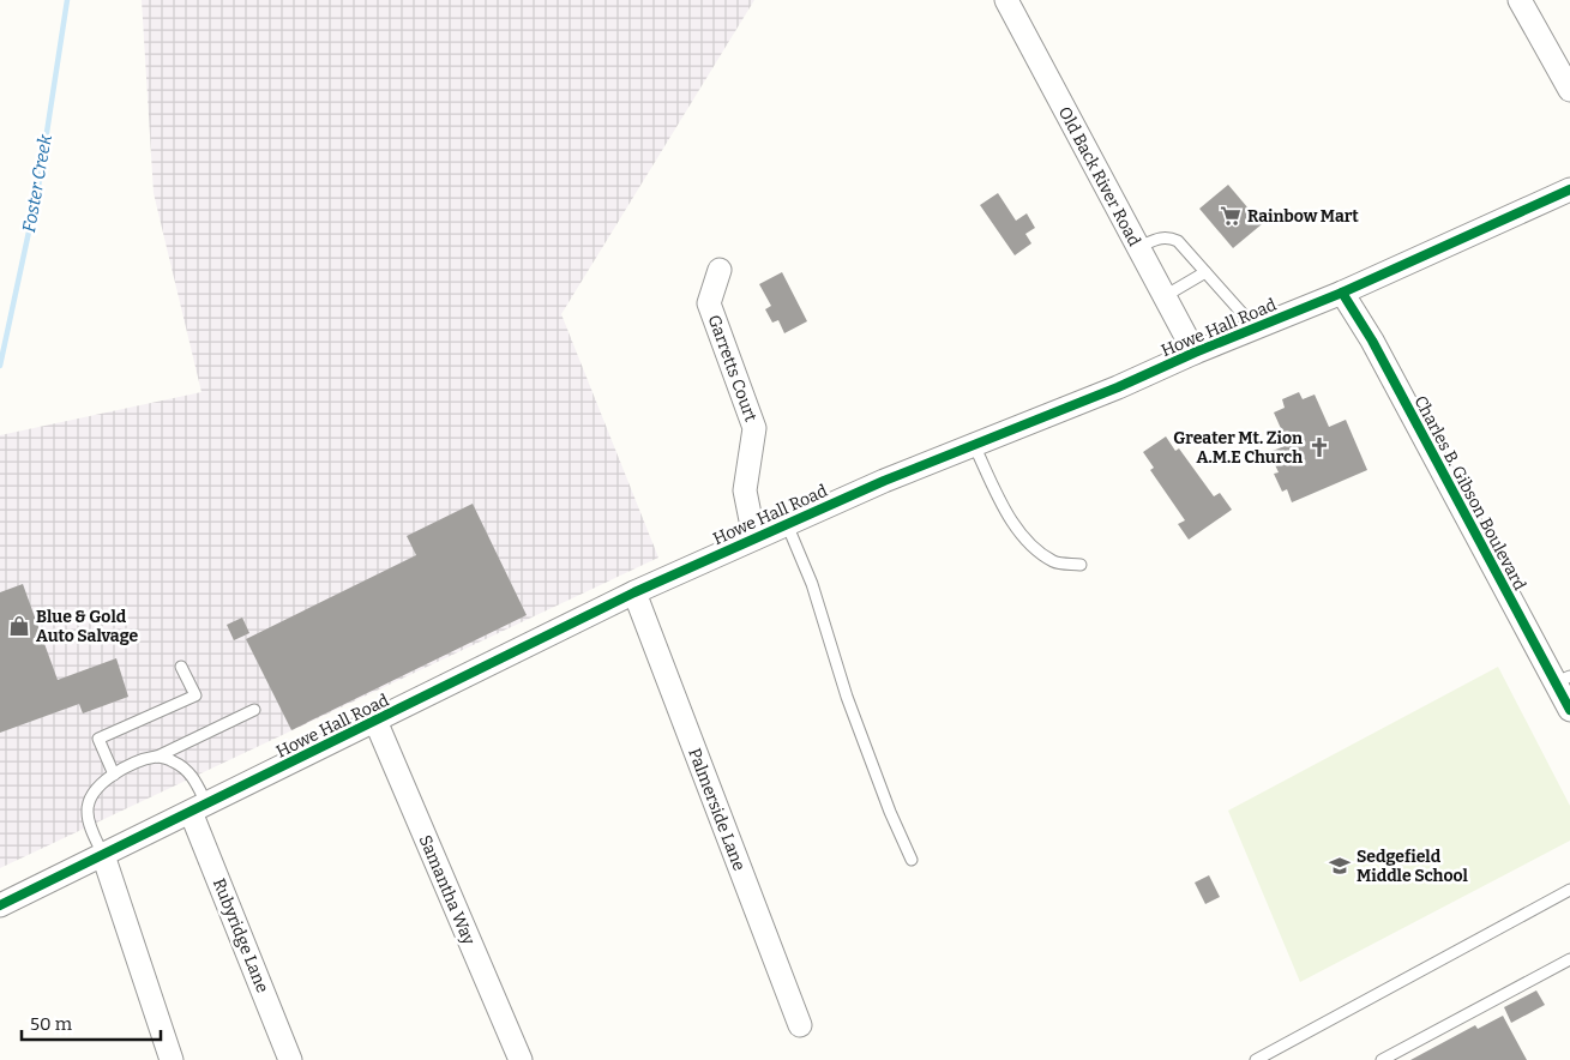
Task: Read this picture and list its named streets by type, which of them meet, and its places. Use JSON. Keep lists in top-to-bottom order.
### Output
{
  "streets": {
    "street": [
      "Old Back River Road",
      "Howe Hall Road",
      "Garretts Court",
      "Charles B. Gibson Boulevard",
      "Palmerside Lane",
      "Samantha Way",
      "Rubyridge Lane"
    ]
  },
  "crossings": [
    ["Old Back River Road", "Howe Hall Road"],
    ["Howe Hall Road", "Garretts Court"],
    ["Howe Hall Road", "Charles B. Gibson Boulevard"],
    ["Howe Hall Road", "Palmerside Lane"],
    ["Howe Hall Road", "Samantha Way"],
    ["Howe Hall Road", "Rubyridge Lane"]
  ],
  "water": ["Foster Creek"],
  "places": {
    "supermarket": ["Rainbow Mart"],
    "church": ["Greater Mt. Zion A.M.E Church"],
    "shop": ["Blue & Gold Auto Salvage"],
    "school or university": ["Sedgefield Middle School"]
  },
  "scale_bar": "50 m"
}
